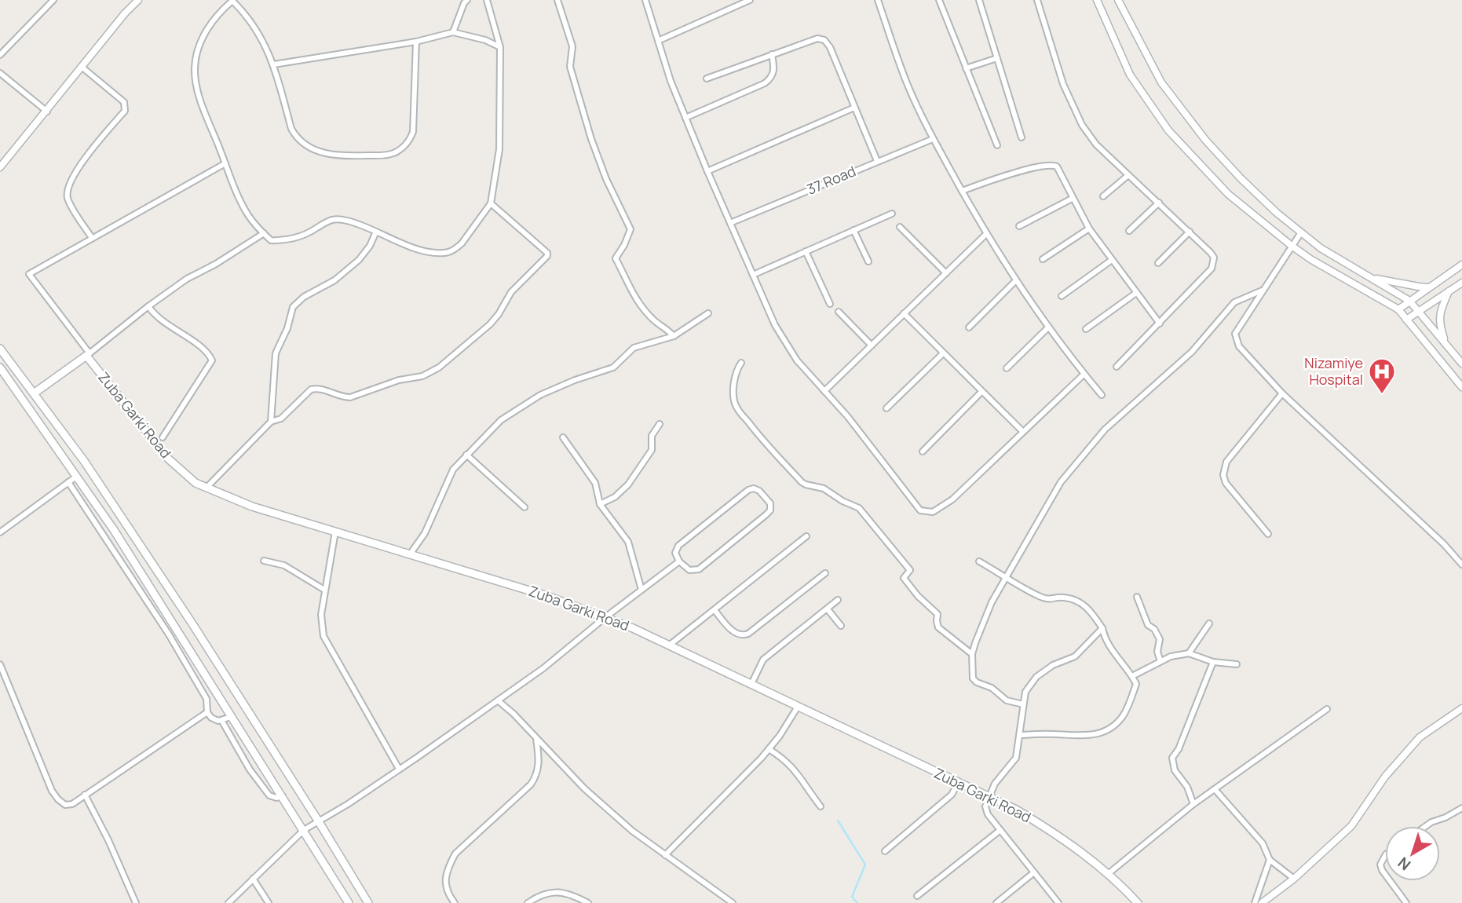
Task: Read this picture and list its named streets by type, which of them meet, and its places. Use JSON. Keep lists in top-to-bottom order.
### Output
{
  "streets": {
    "main road": ["Zuba Garki Road"],
    "street": ["37 Road"]
  },
  "places": {
    "hospital": ["Nizamiye Hospital"]
  },
  "north": "bottom left"
}
